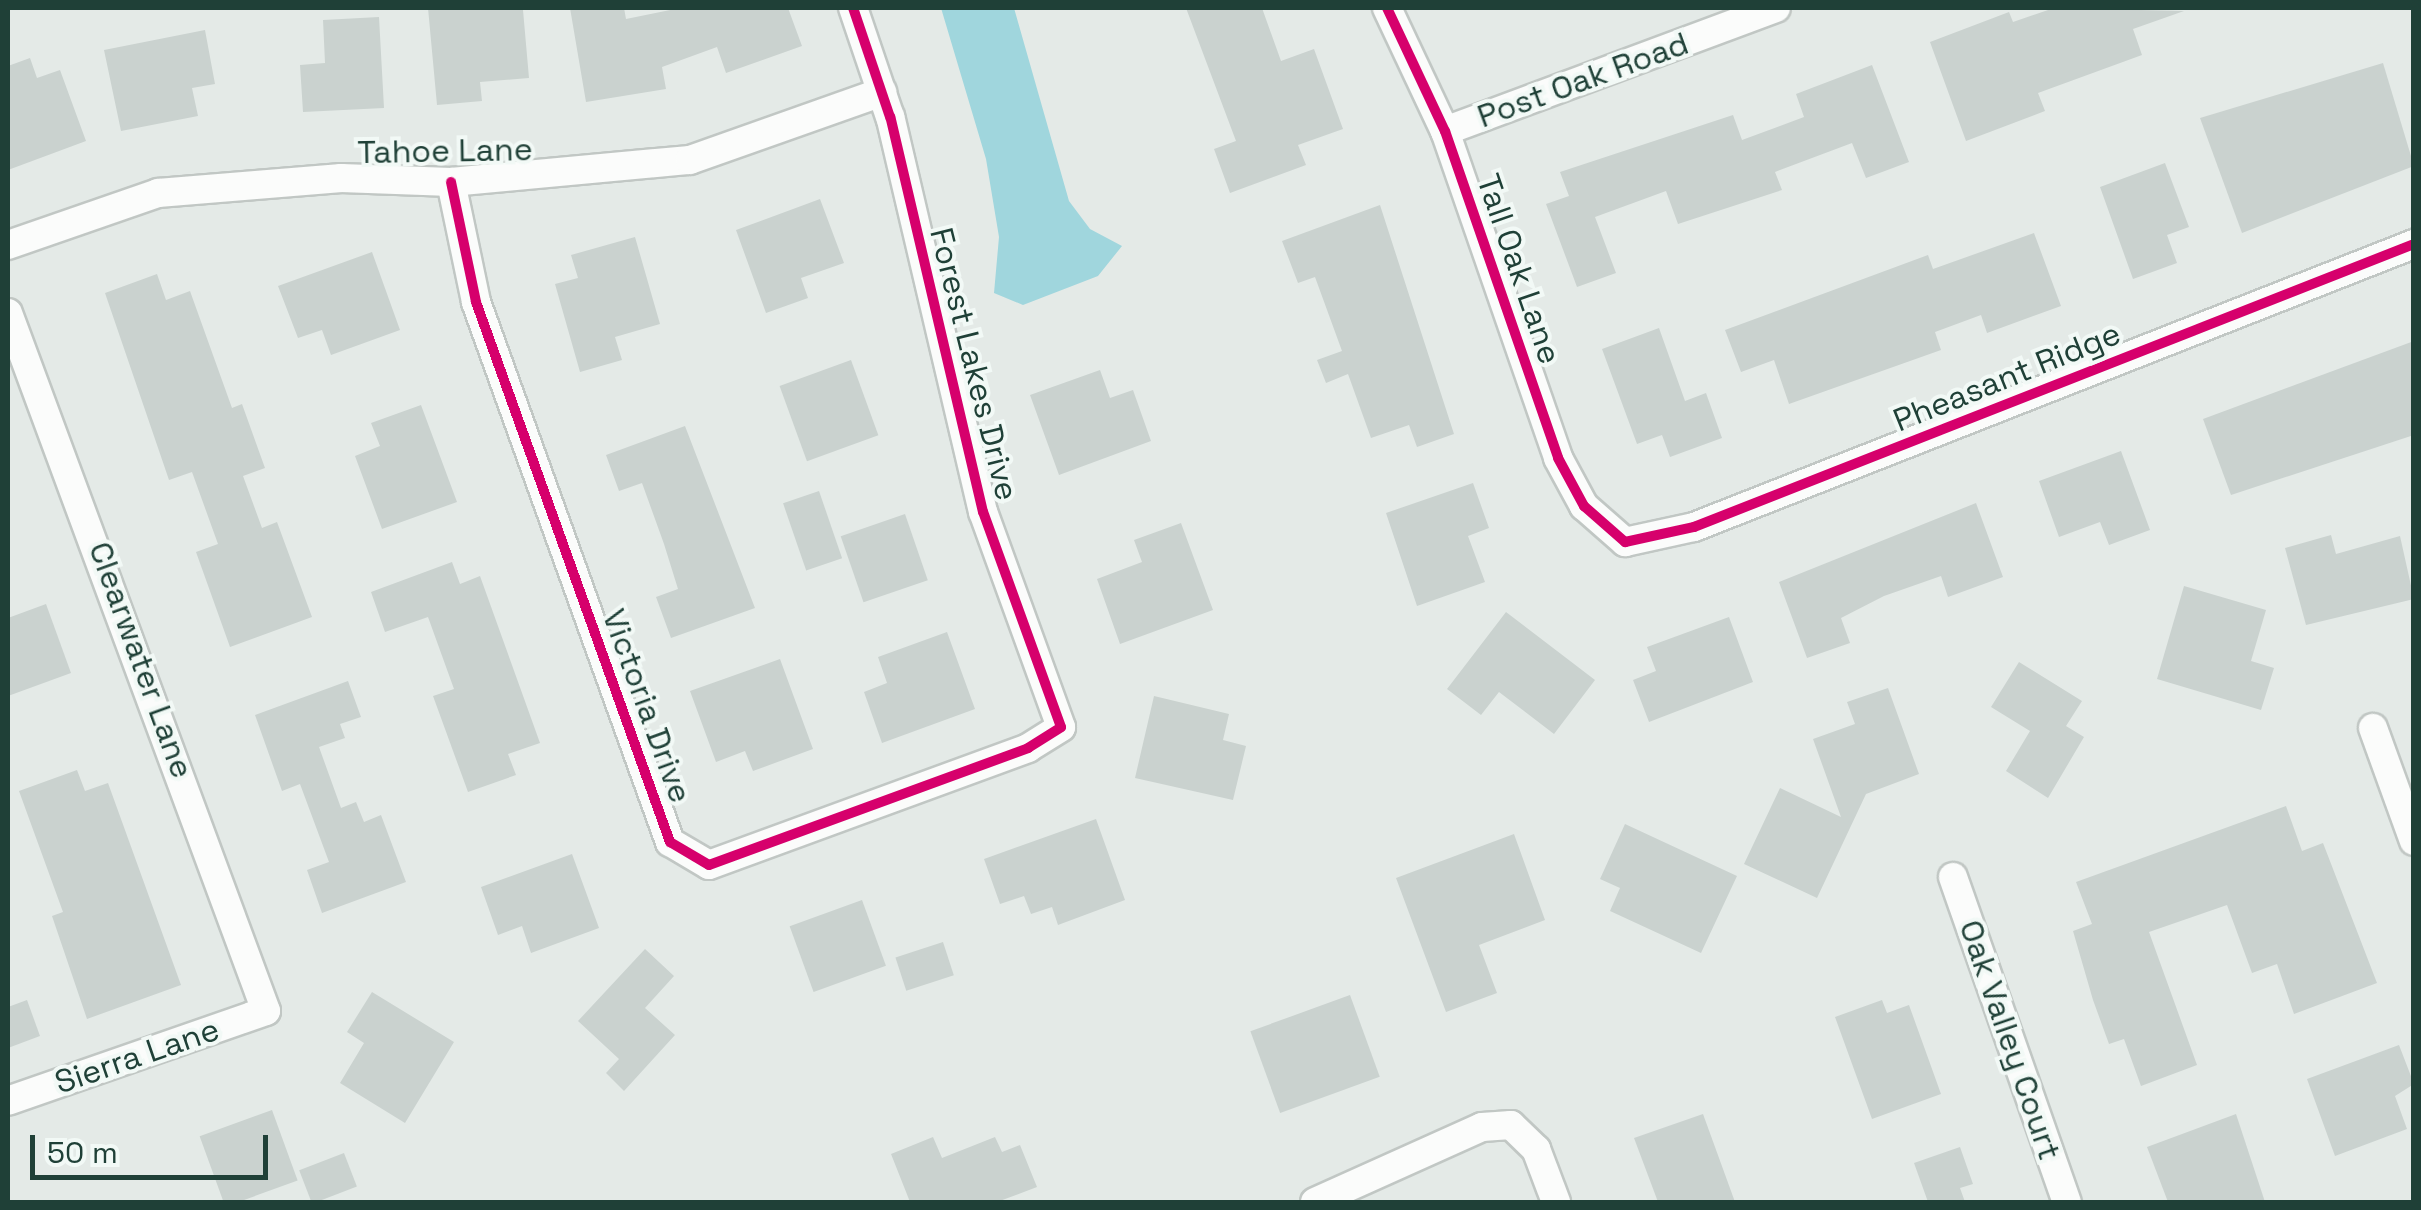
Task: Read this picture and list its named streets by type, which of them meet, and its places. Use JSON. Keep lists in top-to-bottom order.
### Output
{
  "streets": {
    "street": [
      "Post Oak Road",
      "Tahoe Lane",
      "Tall Oak Lane",
      "Forest Lakes Drive",
      "Pheasant Ridge",
      "Clearwater Lane",
      "Victoria Drive",
      "Oak Valley Court",
      "Sierra Lane"
    ]
  },
  "crossings": [
    ["Post Oak Road", "Tall Oak Lane"],
    ["Tahoe Lane", "Forest Lakes Drive"],
    ["Tahoe Lane", "Victoria Drive"],
    ["Tall Oak Lane", "Pheasant Ridge"],
    ["Forest Lakes Drive", "Victoria Drive"],
    ["Clearwater Lane", "Sierra Lane"]
  ],
  "scale_bar": "50 m"
}
